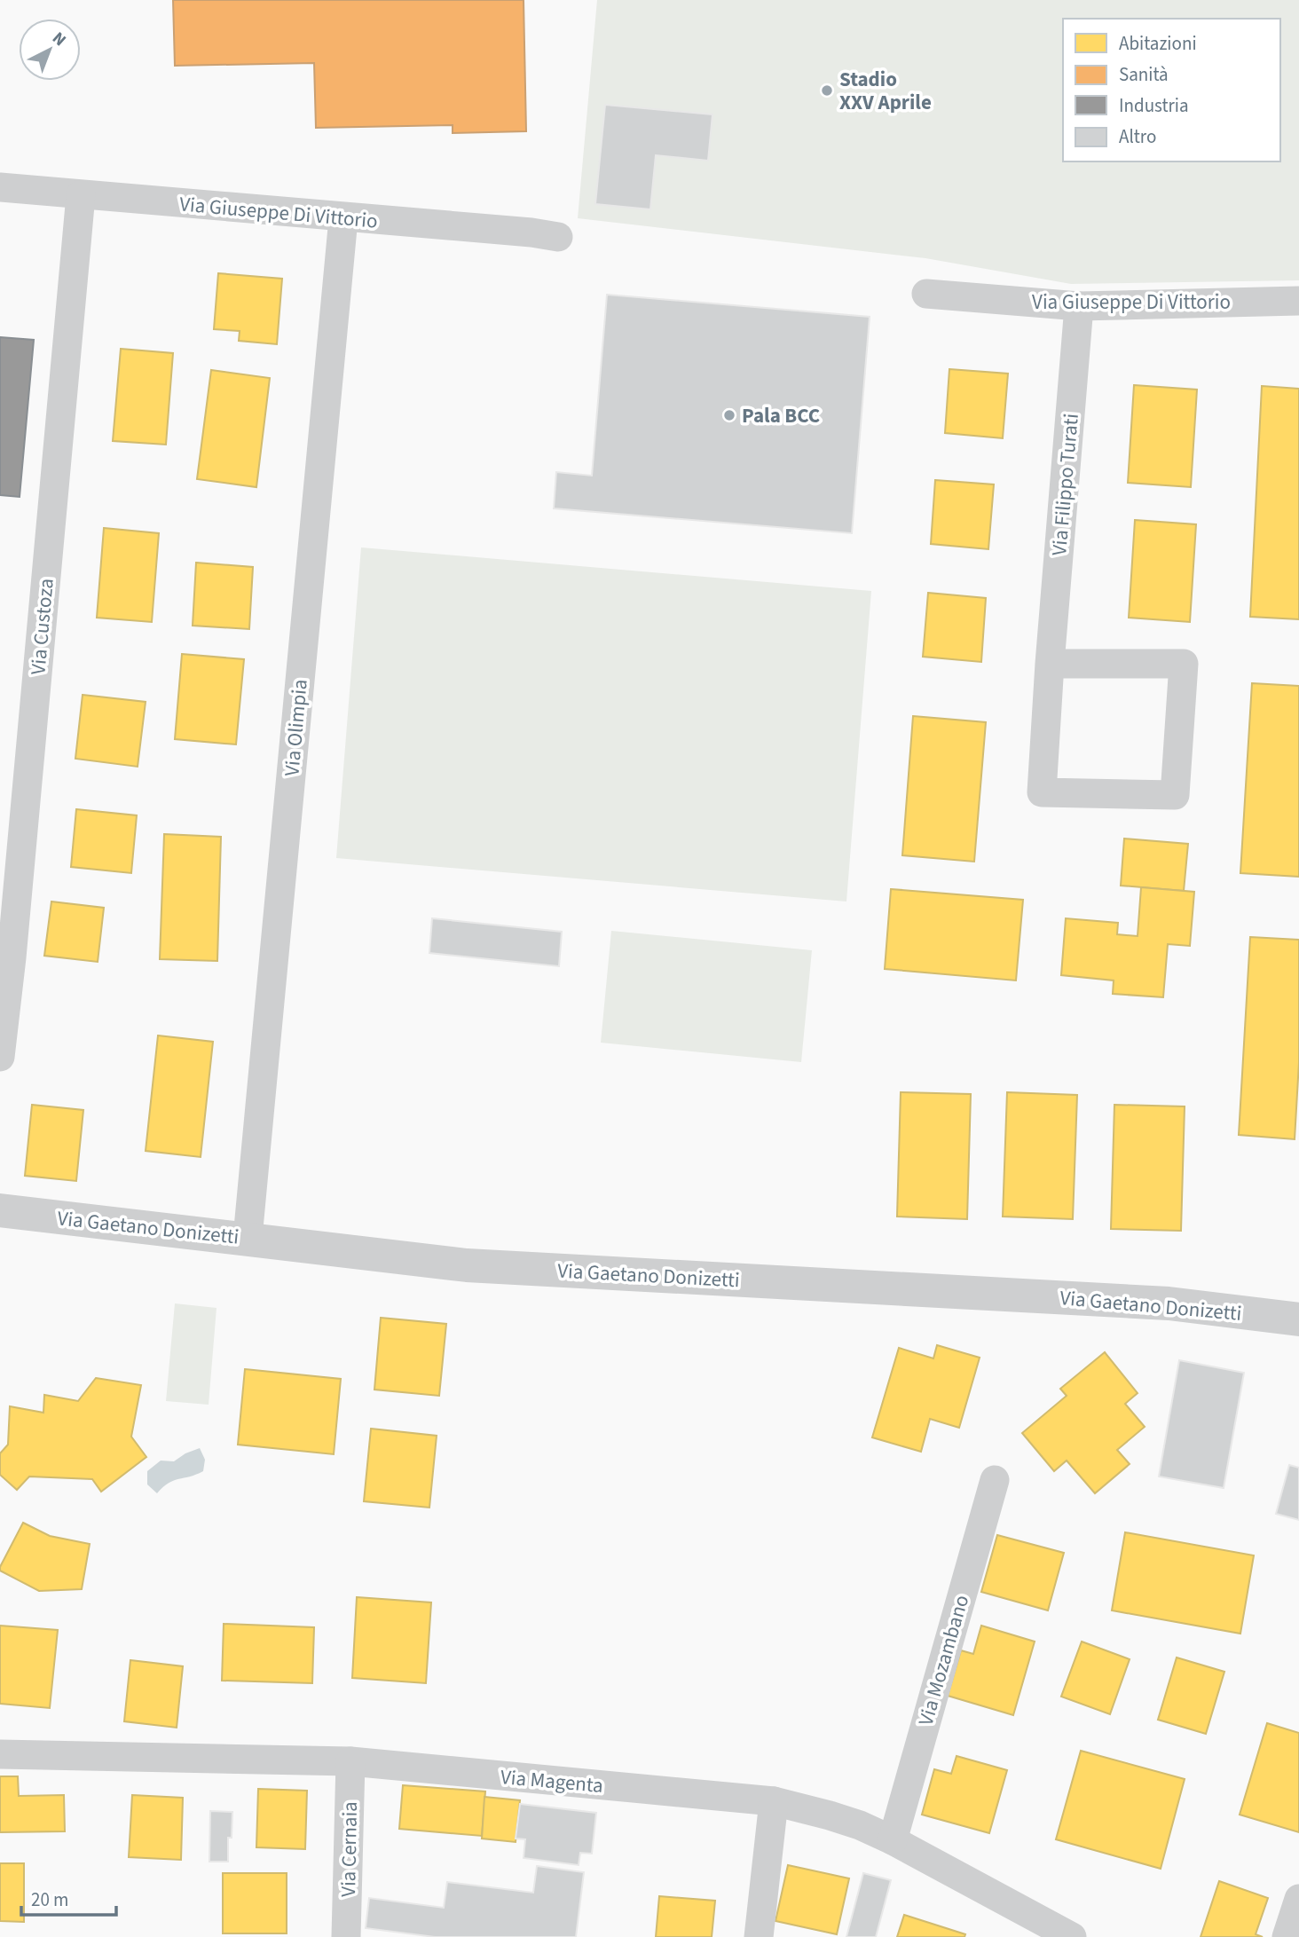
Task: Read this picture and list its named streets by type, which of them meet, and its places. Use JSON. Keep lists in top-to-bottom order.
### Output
{
  "streets": {
    "street": [
      "Via Giuseppe Di Vittorio",
      "Via Filippo Turati",
      "Via Custoza",
      "Via Olimpia",
      "Via Gaetano Donizetti",
      "Via Mozambano",
      "Via Magenta",
      "Via Cernaia"
    ]
  },
  "crossings": [
    ["Via Giuseppe Di Vittorio", "Via Filippo Turati"],
    ["Via Giuseppe Di Vittorio", "Via Custoza"],
    ["Via Giuseppe Di Vittorio", "Via Olimpia"],
    ["Via Olimpia", "Via Gaetano Donizetti"],
    ["Via Mozambano", "Via Magenta"],
    ["Via Magenta", "Via Cernaia"]
  ],
  "places": ["Stadio XXV Aprile", "Pala BCC"],
  "legend": [
    "Abitazioni",
    "Sanità",
    "Industria",
    "Altro"
  ],
  "scale_bar": "20 m",
  "north": "top right"
}
